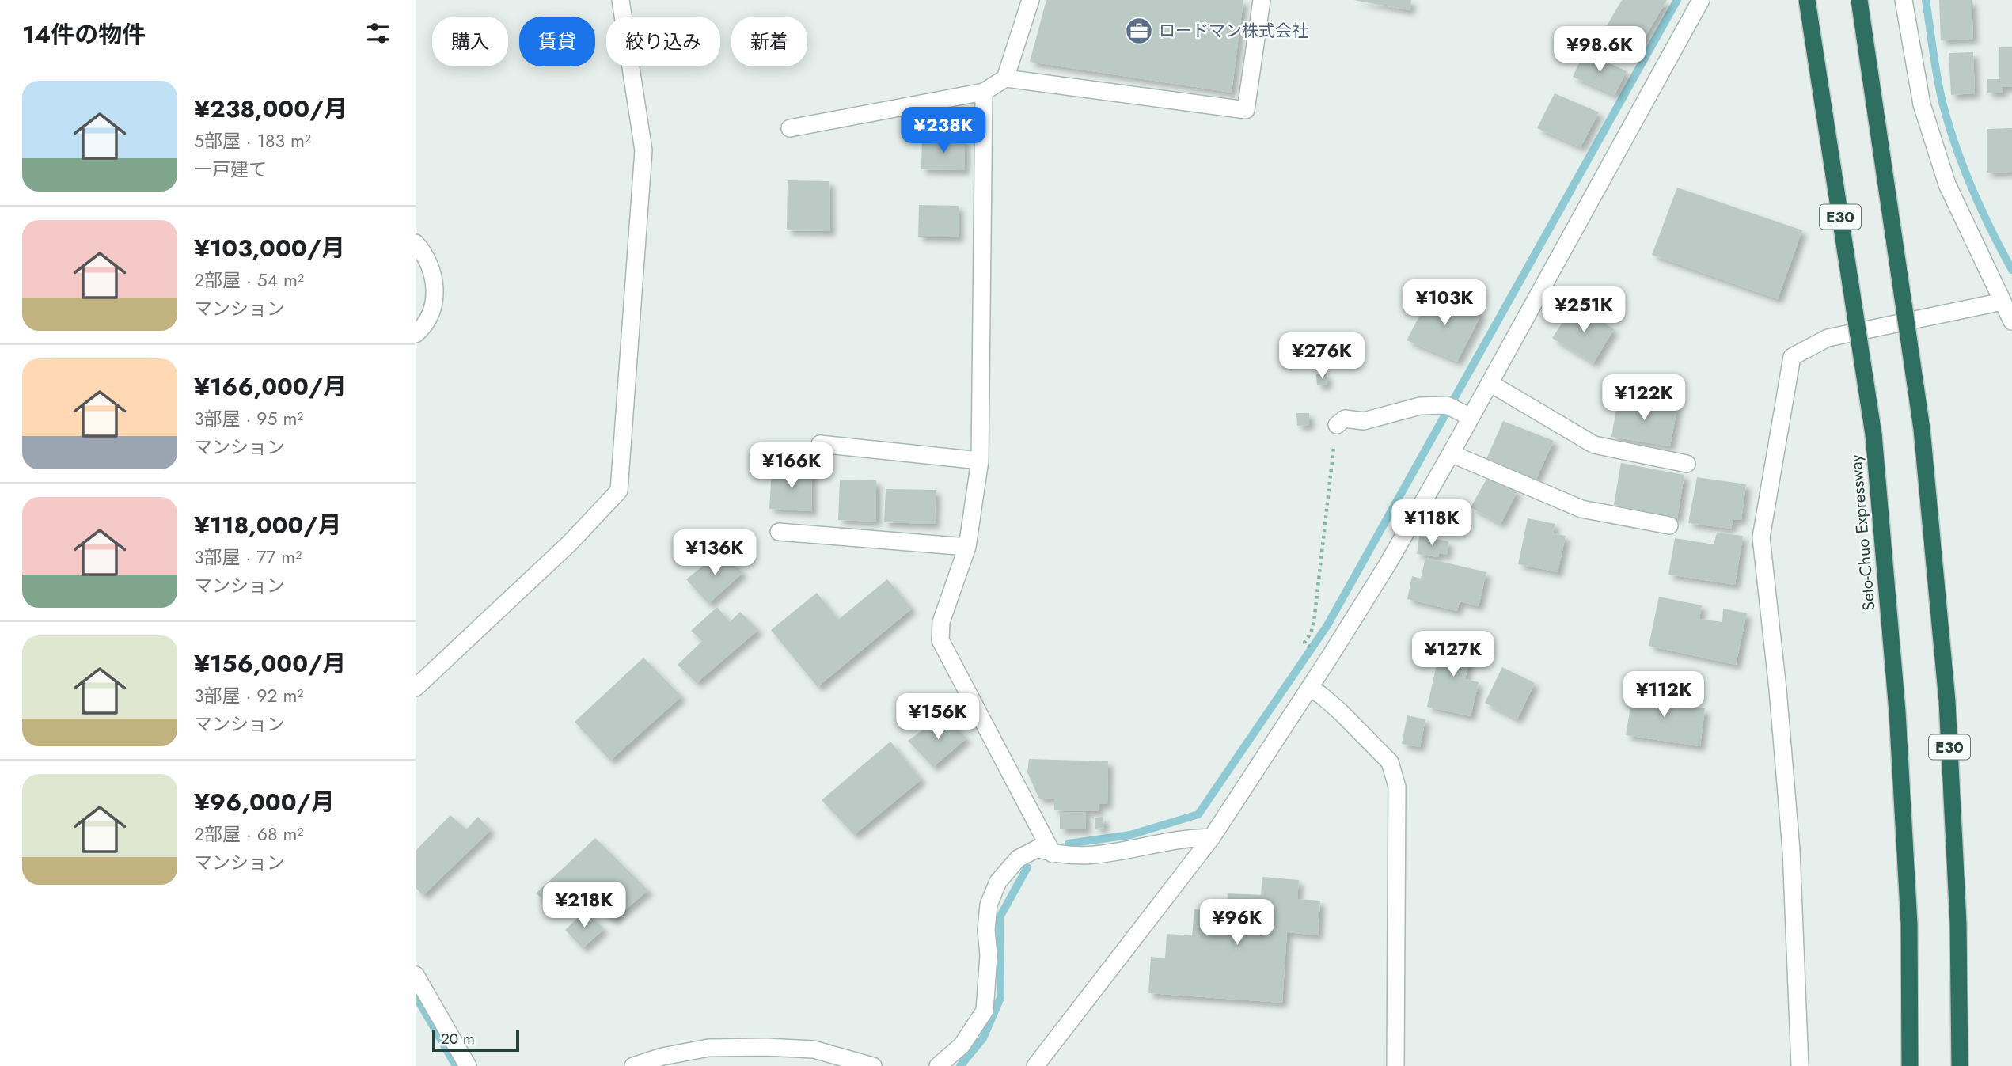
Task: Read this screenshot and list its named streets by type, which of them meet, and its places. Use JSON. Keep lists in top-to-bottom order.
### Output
{
  "streets": {
    "highway": ["E30", "Seto-Chuo Expressway"]
  },
  "places": {
    "office": ["ロードマン株式会社"]
  },
  "scale_bar": "20 m",
  "page": {
    "heading": "14件の物件",
    "chip": [
      "購入",
      "賃貸",
      "絞り込み",
      "新着"
    ],
    "price": [
      "¥98.6K",
      "¥238K",
      "¥103K",
      "¥251K",
      "¥276K",
      "¥122K",
      "¥166K",
      "¥118K",
      "¥136K",
      "¥127K",
      "¥112K",
      "¥156K",
      "¥218K",
      "¥96K"
    ],
    "list": [
      {
        "name": "¥238,000/月",
        "note": "5部屋 · 183 m² · 一戸建て"
      },
      {
        "name": "¥103,000/月",
        "note": "2部屋 · 54 m² · マンション"
      },
      {
        "name": "¥166,000/月",
        "note": "3部屋 · 95 m² · マンション"
      },
      {
        "name": "¥118,000/月",
        "note": "3部屋 · 77 m² · マンション"
      },
      {
        "name": "¥156,000/月",
        "note": "3部屋 · 92 m² · マンション"
      },
      {
        "name": "¥96,000/月",
        "note": "2部屋 · 68 m² · マンション"
      }
    ],
    "scale": "20 m"
  }
}
